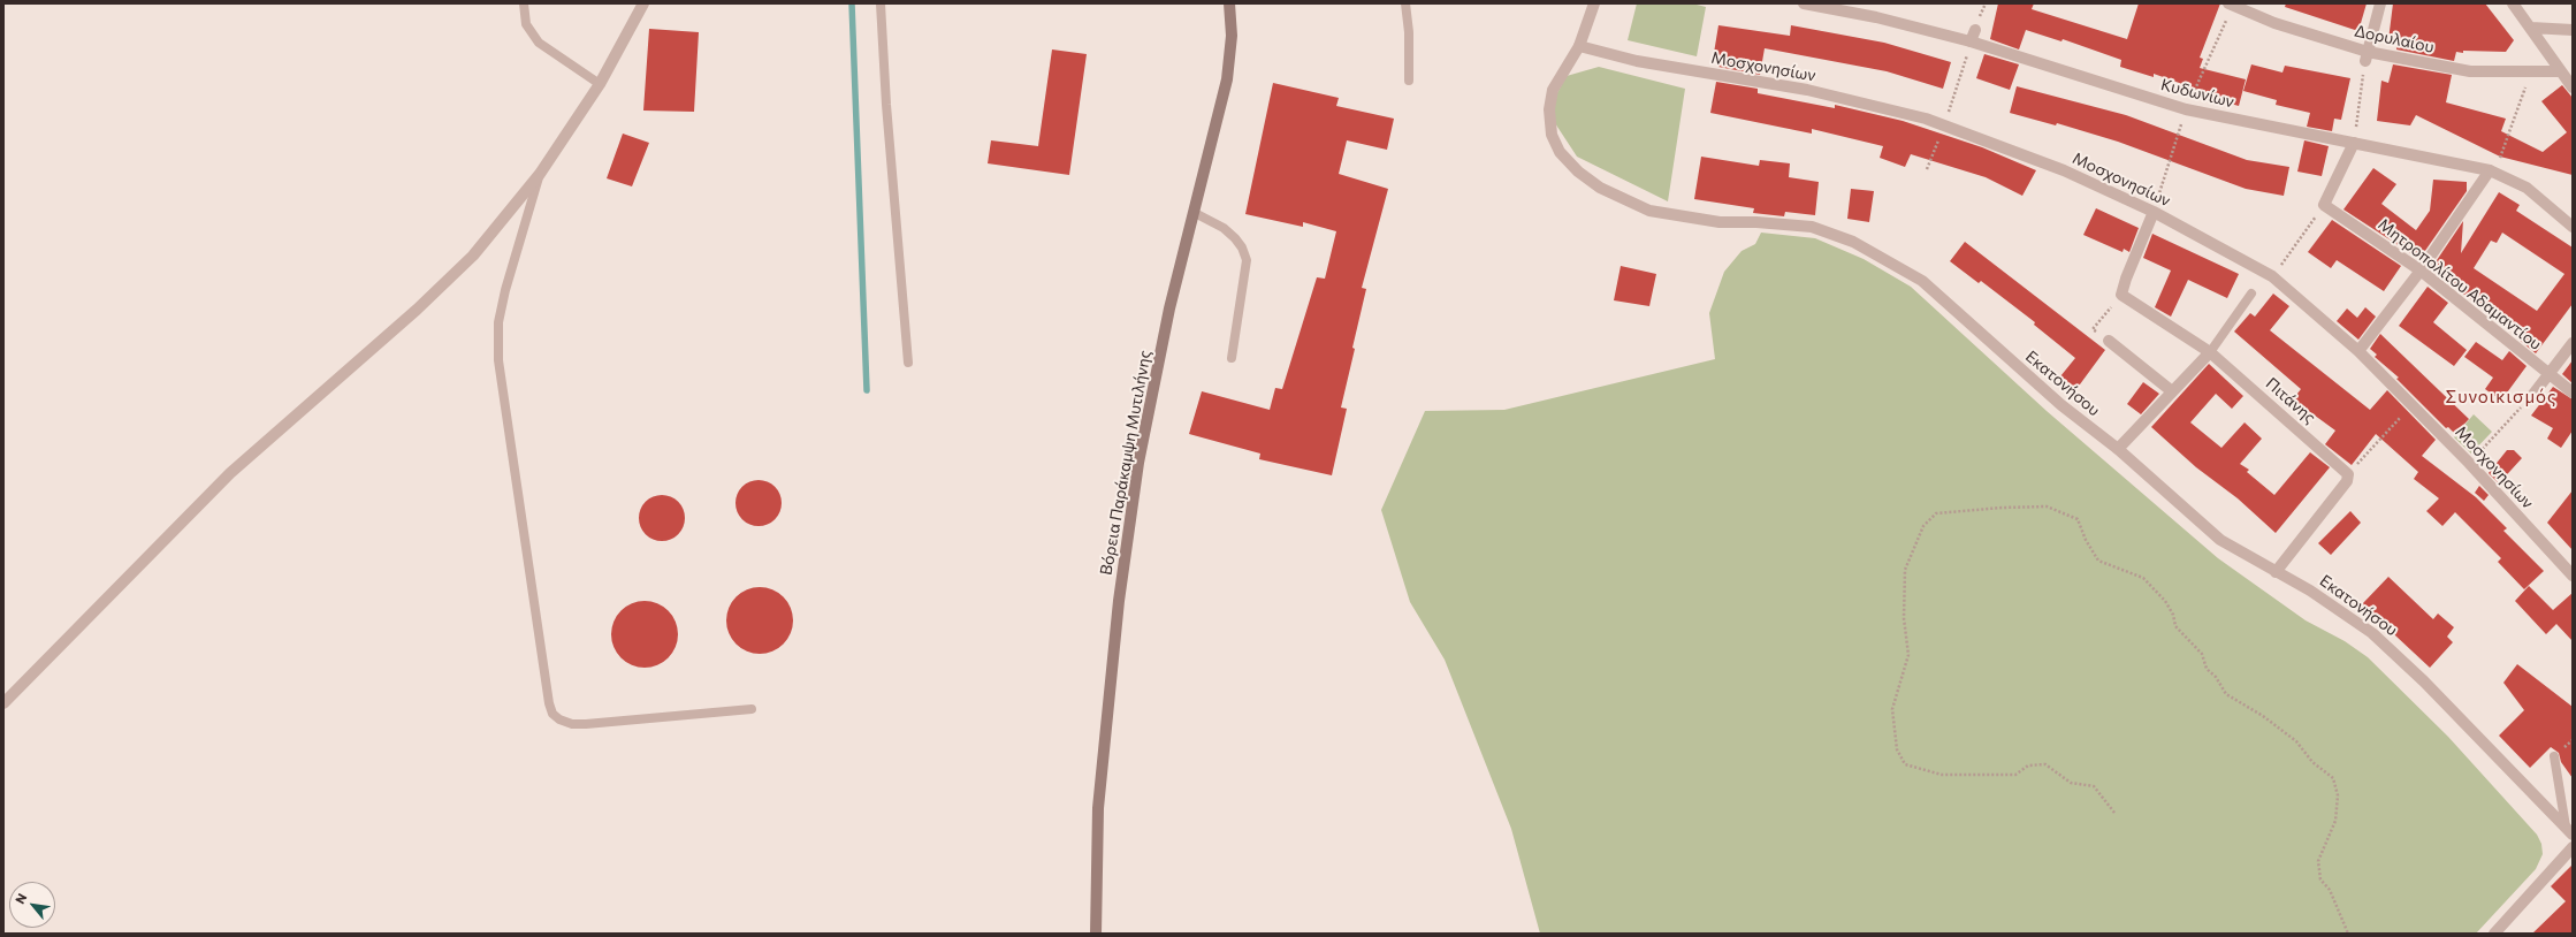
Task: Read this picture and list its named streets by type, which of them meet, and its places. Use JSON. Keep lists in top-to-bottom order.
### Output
{
  "streets": {
    "main road": ["Βόρεια Παράκαμψη Μυτιλήνης"],
    "street": [
      "Δορυλαίου",
      "Μοσχονησίων",
      "Κυδωνίων",
      "Μητροπολίτου Αδαμαντίου",
      "Εκατονήσου",
      "Πιτάνης"
    ]
  },
  "crossings": [
    ["Μοσχονησίων", "Εκατονήσου"]
  ],
  "districts": ["Συνοικισμός"],
  "north": "top left"
}
